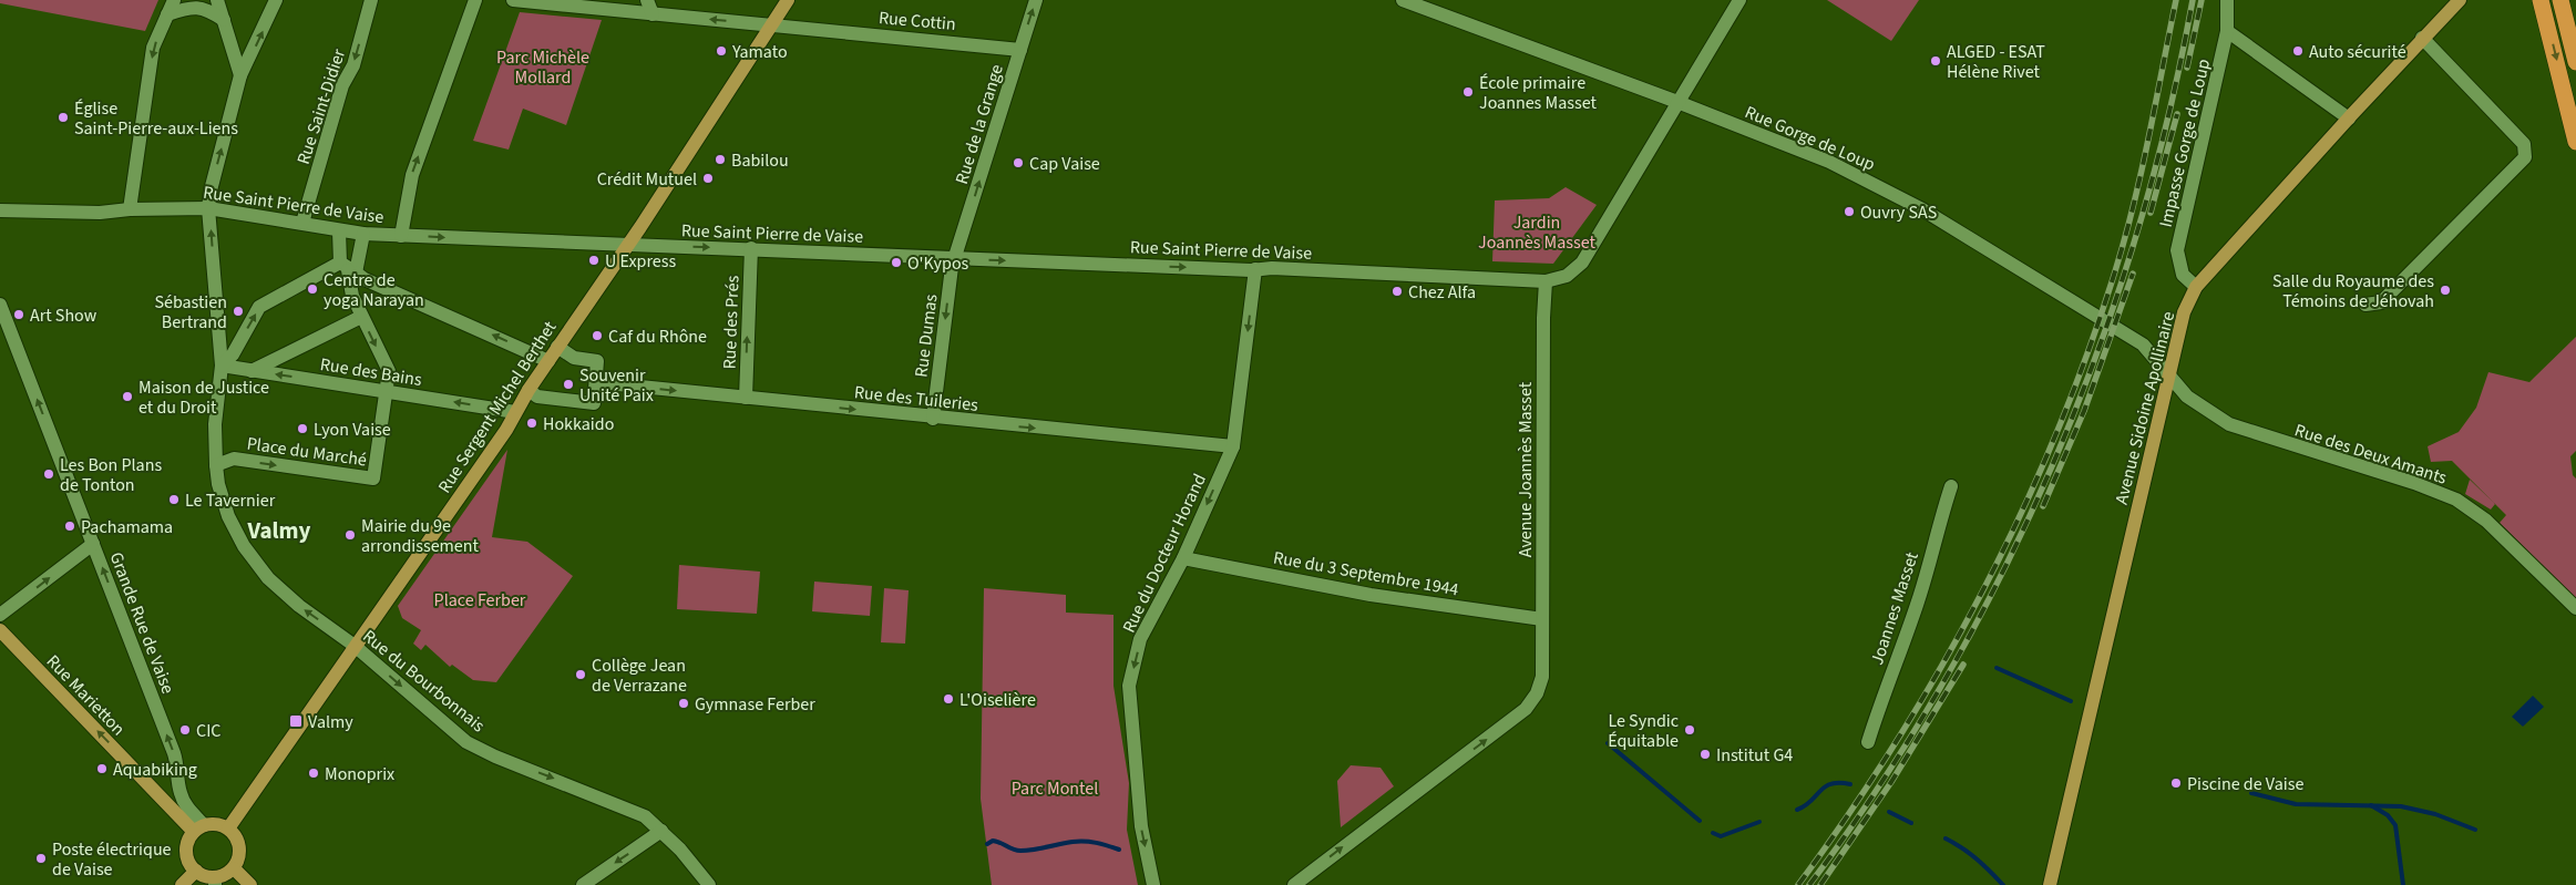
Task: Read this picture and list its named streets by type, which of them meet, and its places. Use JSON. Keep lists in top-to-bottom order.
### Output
{
  "streets": {
    "main road": ["Rue Sergent Michel Berthet", "Avenue Sidoine Apollinaire", "Rue Marietton"],
    "street": [
      "Rue Cottin",
      "Rue Saint-Didier",
      "Rue de la Grange",
      "Rue Gorge de Loup",
      "Impasse Gorge de Loup",
      "Rue Saint Pierre de Vaise",
      "Rue des Prés",
      "Rue Dumas",
      "Rue des Bains",
      "Rue des Tuileries",
      "Place du Marché",
      "Rue des Deux Amants",
      "Avenue Joannès Masset",
      "Rue du Docteur Horand",
      "Rue du 3 Septembre 1944",
      "Joannes Masset",
      "Grande Rue de Vaise",
      "Rue du Bourbonnais"
    ]
  },
  "crossings": [
    ["Rue Cottin", "Rue de la Grange"],
    ["Rue Cottin", "Rue Sergent Michel Berthet"],
    ["Rue Saint-Didier", "Rue Saint Pierre de Vaise"],
    ["Rue de la Grange", "Rue Saint Pierre de Vaise"],
    ["Rue de la Grange", "Rue Dumas"],
    ["Rue Gorge de Loup", "Avenue Sidoine Apollinaire"],
    ["Rue Gorge de Loup", "Rue des Deux Amants"],
    ["Impasse Gorge de Loup", "Avenue Sidoine Apollinaire"],
    ["Rue Saint Pierre de Vaise", "Rue des Prés"],
    ["Rue Saint Pierre de Vaise", "Rue Dumas"],
    ["Rue Saint Pierre de Vaise", "Rue Sergent Michel Berthet"],
    ["Rue Saint Pierre de Vaise", "Avenue Joannès Masset"],
    ["Rue Saint Pierre de Vaise", "Rue du Docteur Horand"],
    ["Rue des Prés", "Rue des Tuileries"],
    ["Rue Dumas", "Rue des Tuileries"],
    ["Rue des Bains", "Rue Sergent Michel Berthet"],
    ["Rue des Bains", "Place du Marché"],
    ["Rue des Tuileries", "Rue du Docteur Horand"],
    ["Rue Sergent Michel Berthet", "Grande Rue de Vaise"],
    ["Rue Sergent Michel Berthet", "Rue du Bourbonnais"],
    ["Rue Sergent Michel Berthet", "Rue Marietton"],
    ["Avenue Sidoine Apollinaire", "Rue des Deux Amants"],
    ["Place du Marché", "Rue du Bourbonnais"],
    ["Avenue Joannès Masset", "Rue du 3 Septembre 1944"],
    ["Rue du Docteur Horand", "Rue du 3 Septembre 1944"],
    ["Grande Rue de Vaise", "Rue Marietton"]
  ],
  "one_way": [
    "Rue de la Grange",
    "Rue Saint Pierre de Vaise",
    "Rue des Prés",
    "Rue Dumas",
    "Rue des Tuileries",
    "Avenue Joannès Masset",
    "Rue du Docteur Horand",
    "Grande Rue de Vaise",
    "Rue Marietton"
  ],
  "districts": ["Valmy"],
  "parks": [
    "Parc Michèle Mollard",
    "Jardin Joannès Masset",
    "Place Ferber",
    "Parc Montel"
  ],
  "places": {
    "other": [
      "Yamato",
      "Auto sécurité",
      "ALGED - ESAT Hélène Rivet",
      "École primaire Joannes Masset",
      "Église Saint-Pierre-aux-Liens",
      "Babilou",
      "Cap Vaise",
      "Crédit Mutuel",
      "Ouvry SAS",
      "U Express",
      "O'Kypos",
      "Centre de yoga Narayan",
      "Salle du Royaume des Témoins de Jéhovah",
      "Chez Alfa",
      "Sébastien Bertrand",
      "Art Show",
      "Caf du Rhône",
      "Souvenir Unité Paix",
      "Maison de Justice et du Droit",
      "Hokkaido",
      "Lyon Vaise",
      "Les Bon Plans de Tonton",
      "Le Tavernier",
      "Pachamama",
      "Mairie du 9e arrondissement",
      "Collège Jean de Verrazane",
      "L'Oiselière",
      "Gymnase Ferber",
      "CIC",
      "Le Syndic Équitable",
      "Institut G4",
      "Aquabiking",
      "Monoprix",
      "Piscine de Vaise",
      "Poste électrique de Vaise"
    ],
    "transit": ["Valmy"]
  }
}
